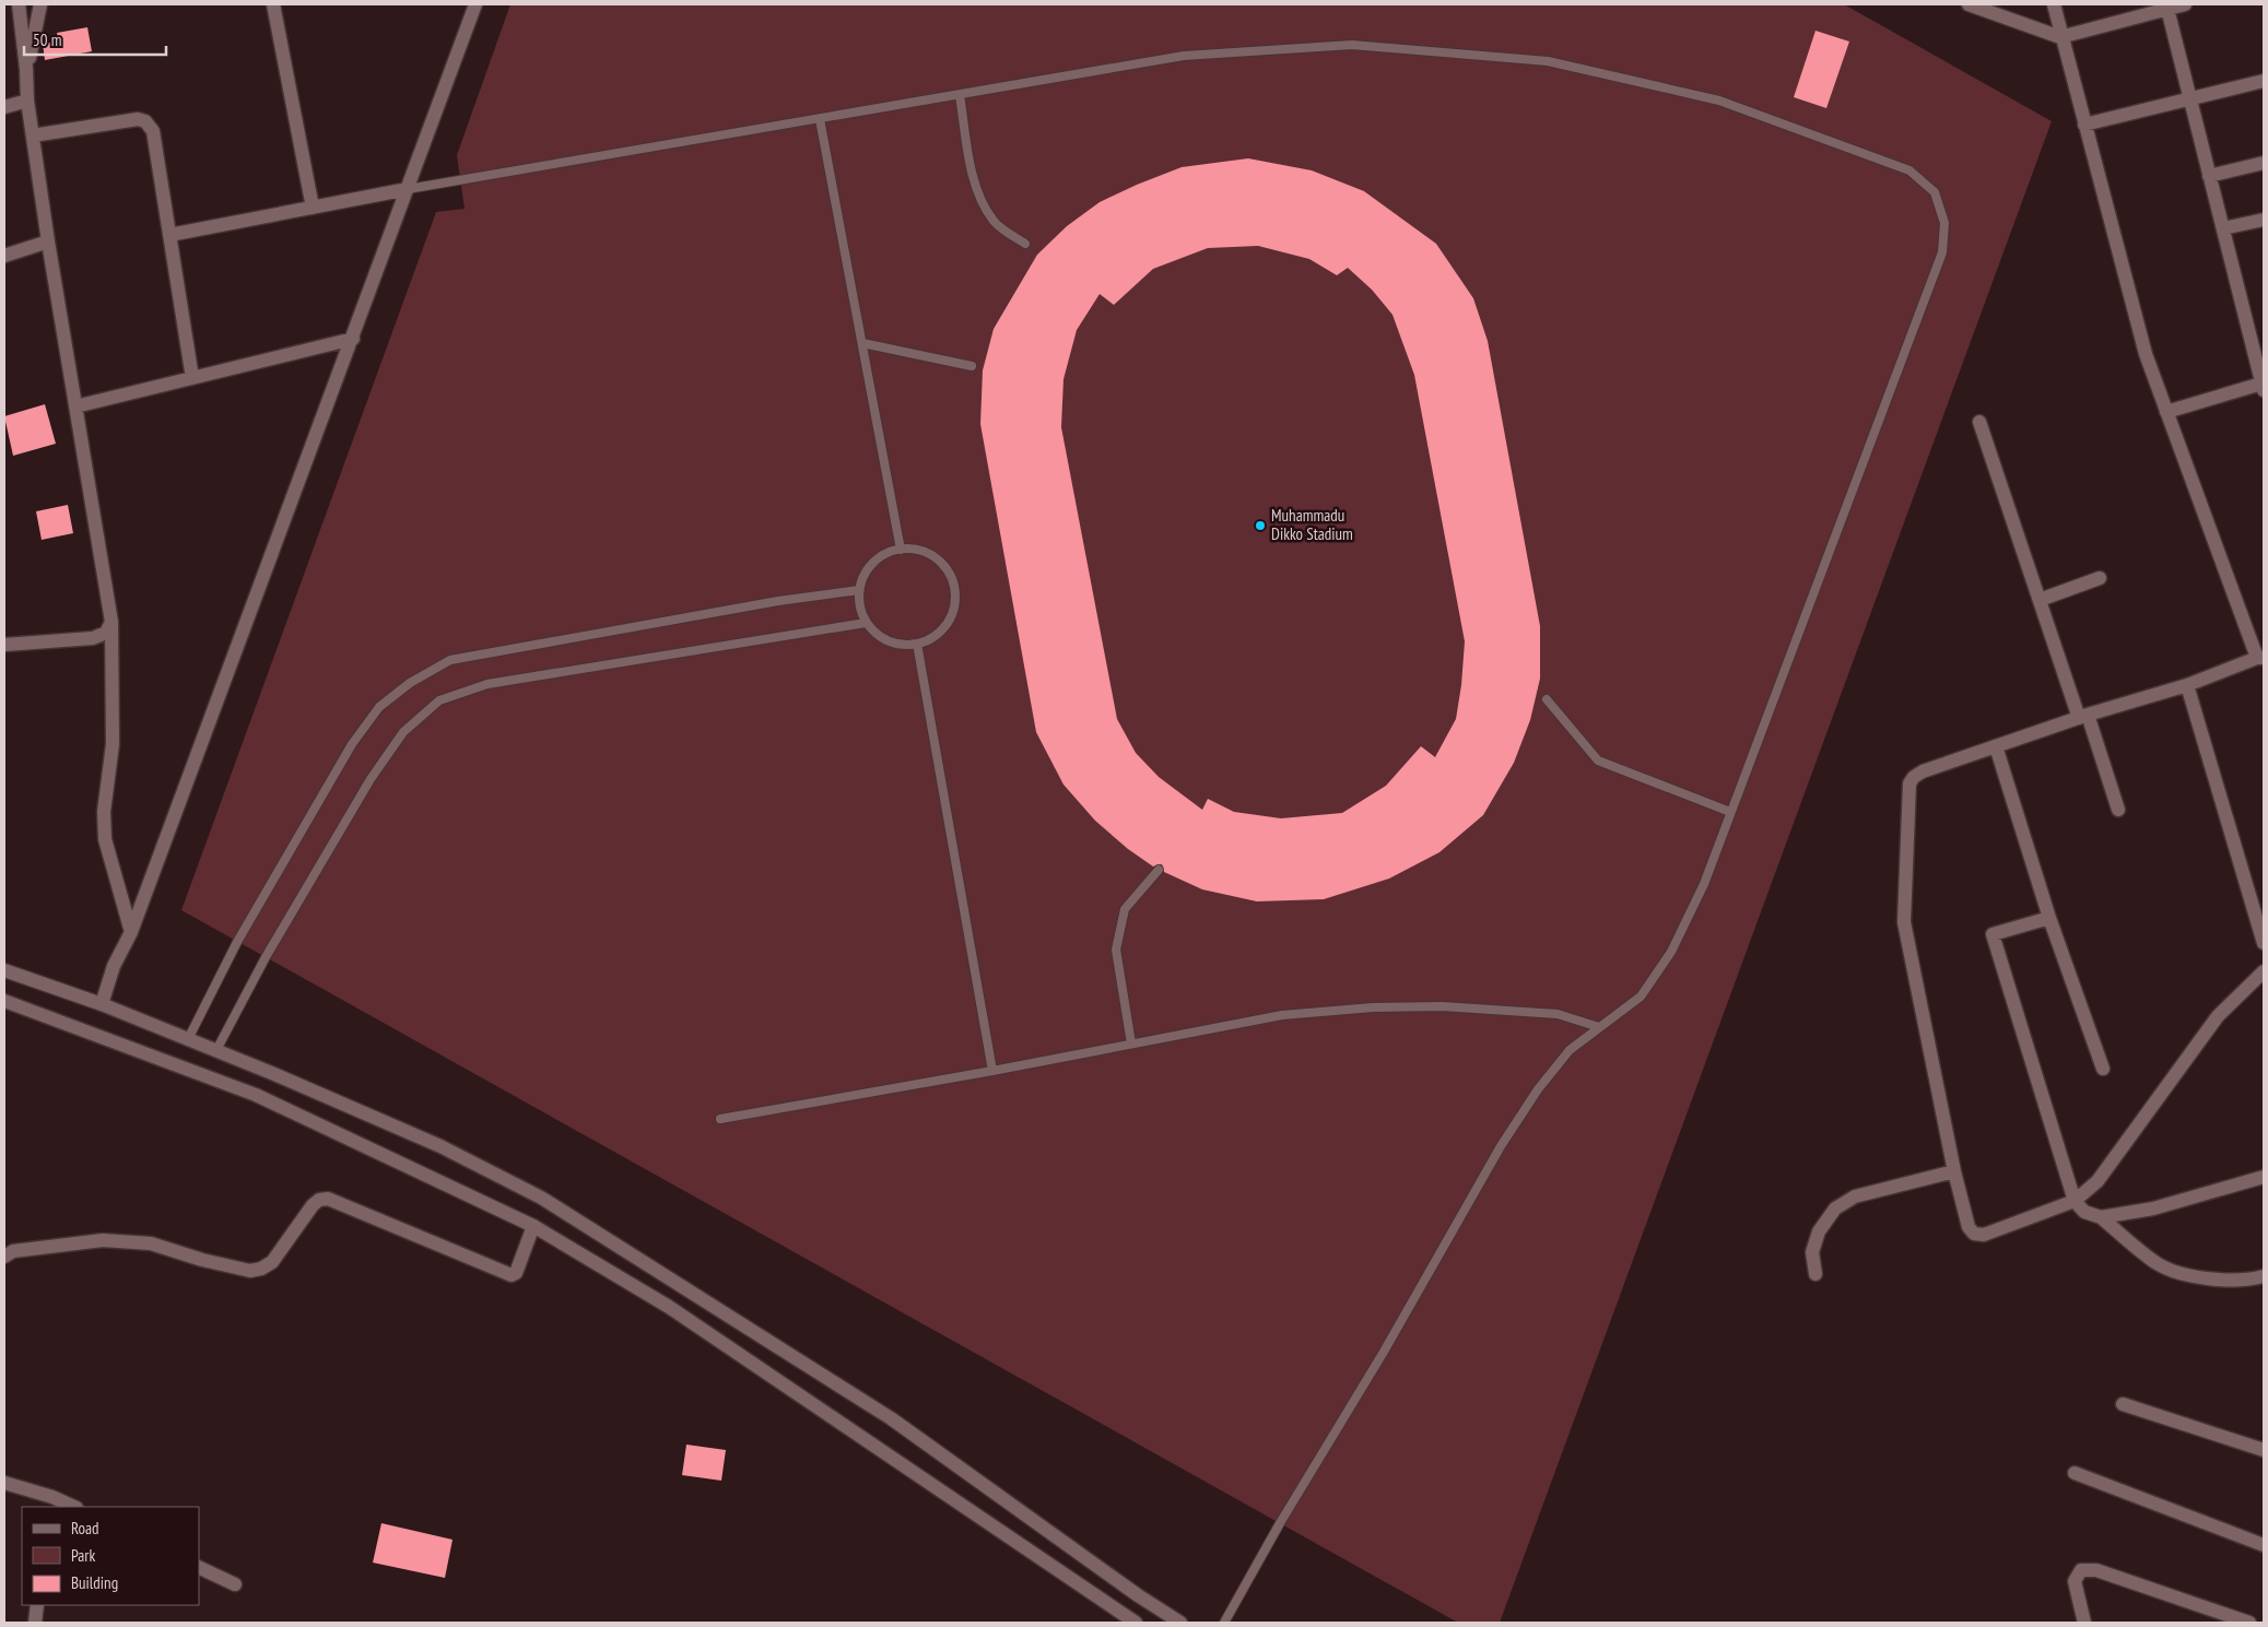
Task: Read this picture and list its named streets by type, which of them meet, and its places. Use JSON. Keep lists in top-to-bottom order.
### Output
{
  "places": ["Muhammadu Dikko Stadium"],
  "legend": ["Road", "Park", "Building"],
  "scale_bar": "50 m"
}
